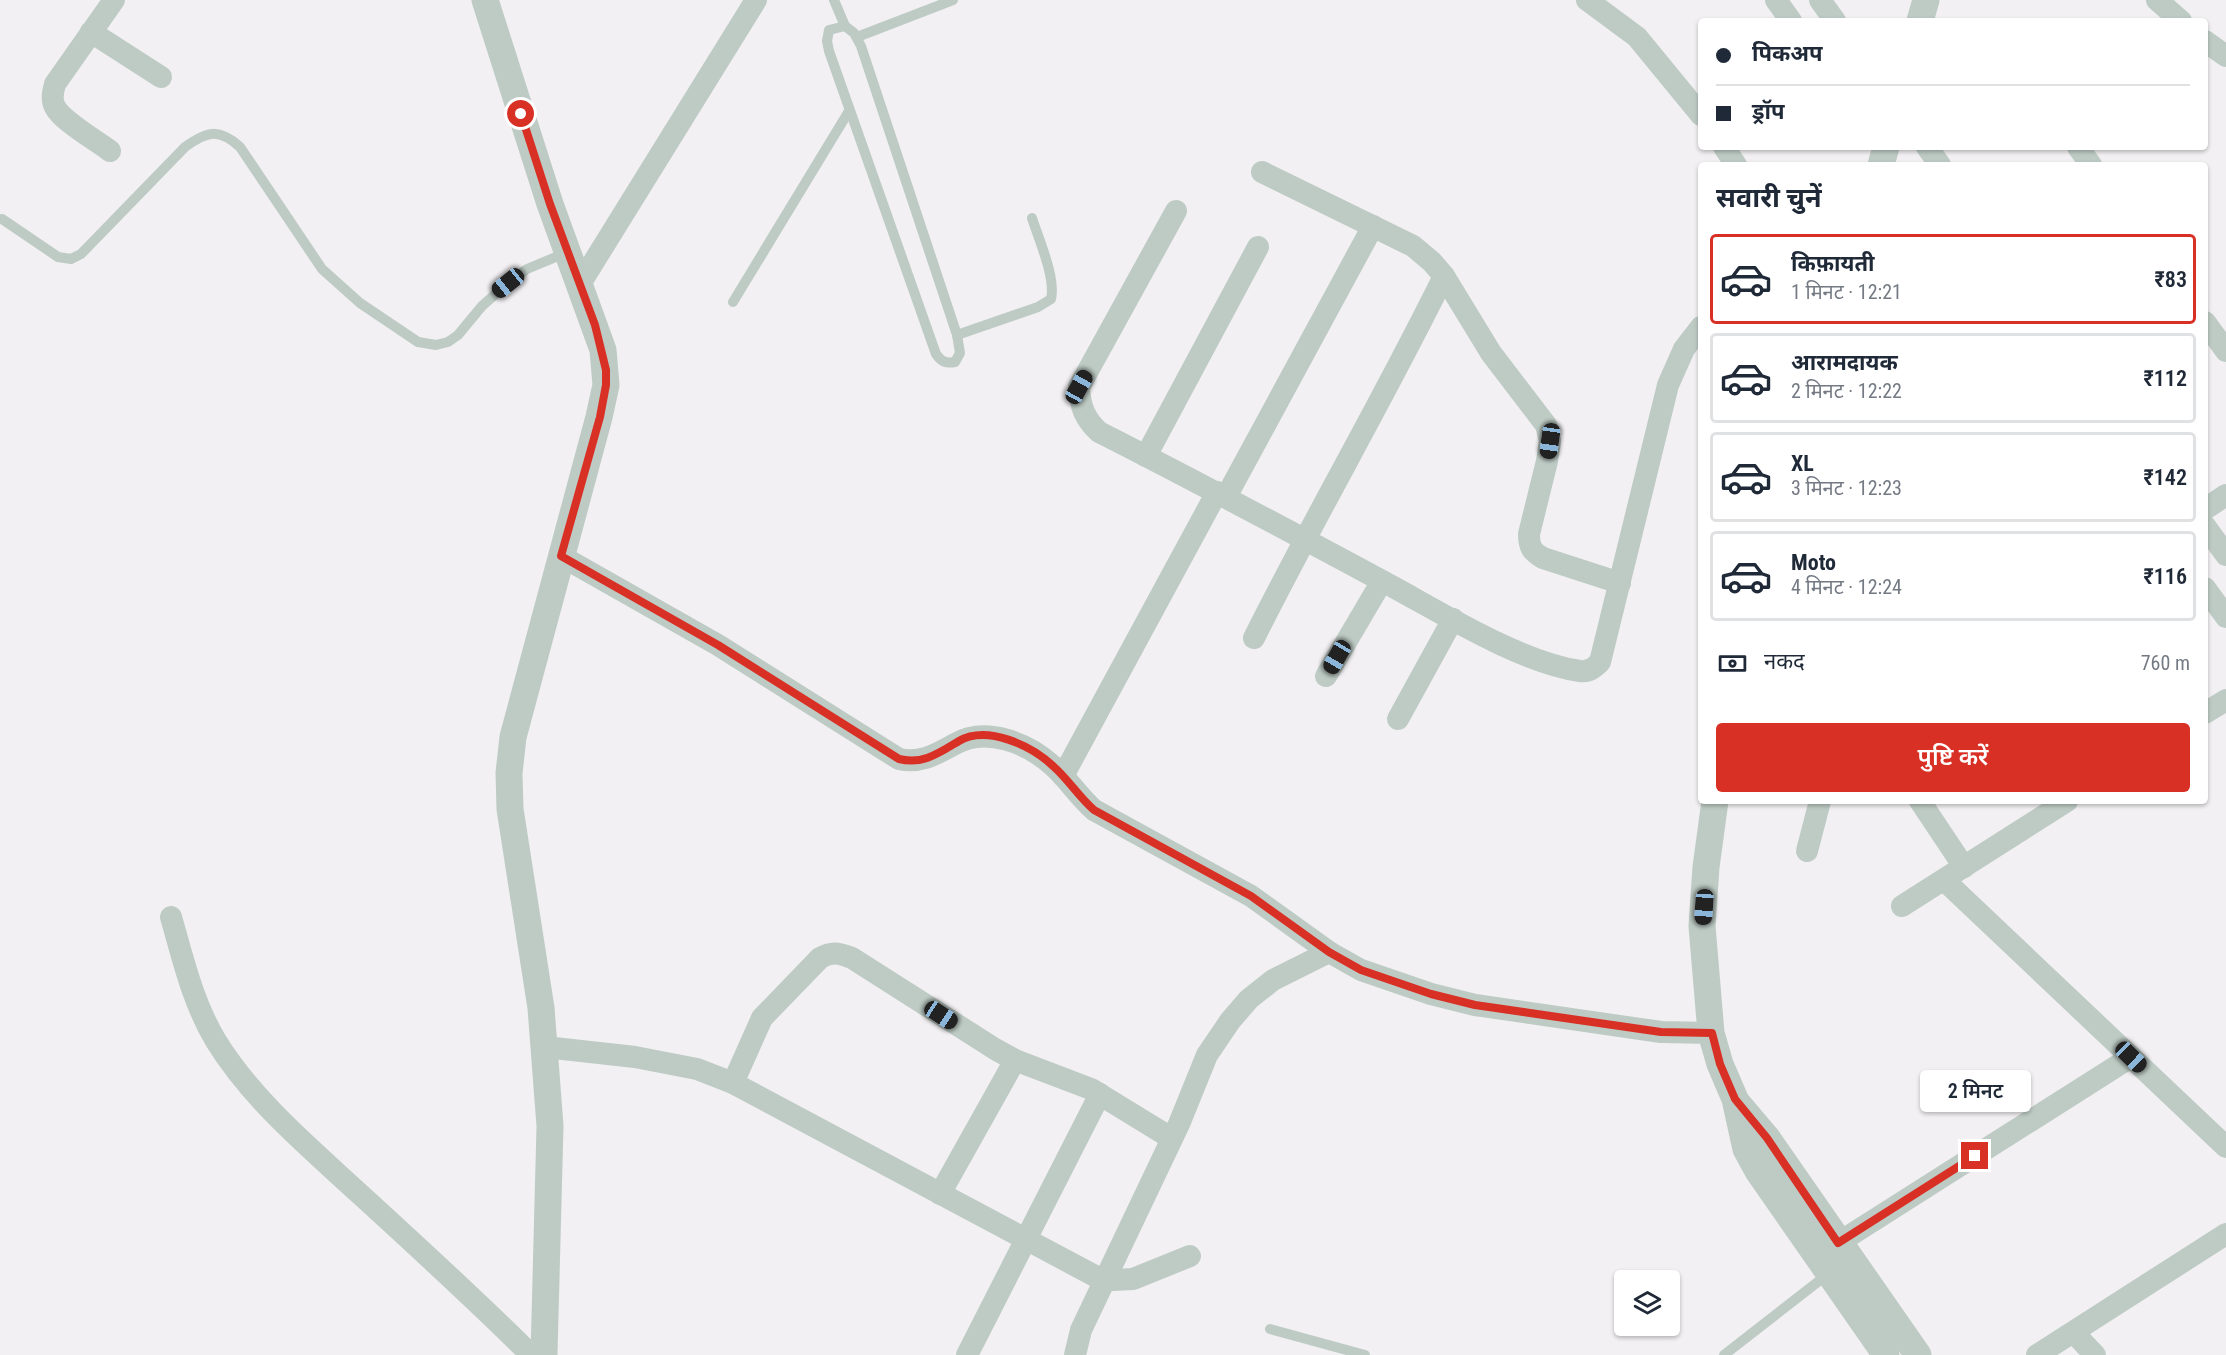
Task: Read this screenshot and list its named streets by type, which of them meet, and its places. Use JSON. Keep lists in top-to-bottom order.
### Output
{
  "page": {
    "banner": ["पिकअप", "ड्रॉप"],
    "heading": "सवारी चुनें",
    "list": [
      {
        "name": "किफ़ायती",
        "note": "1 मिनट · 12:21",
        "value": "₹83"
      },
      {
        "name": "आरामदायक",
        "note": "2 मिनट · 12:22",
        "value": "₹112"
      },
      {
        "name": "XL",
        "note": "3 मिनट · 12:23",
        "value": "₹142"
      },
      {
        "name": "Moto",
        "note": "4 मिनट · 12:24",
        "value": "₹116"
      }
    ],
    "pay": ["नकद", "760 m"],
    "buttons": "पुष्टि करें",
    "bubble": "2 मिनट"
  }
}
